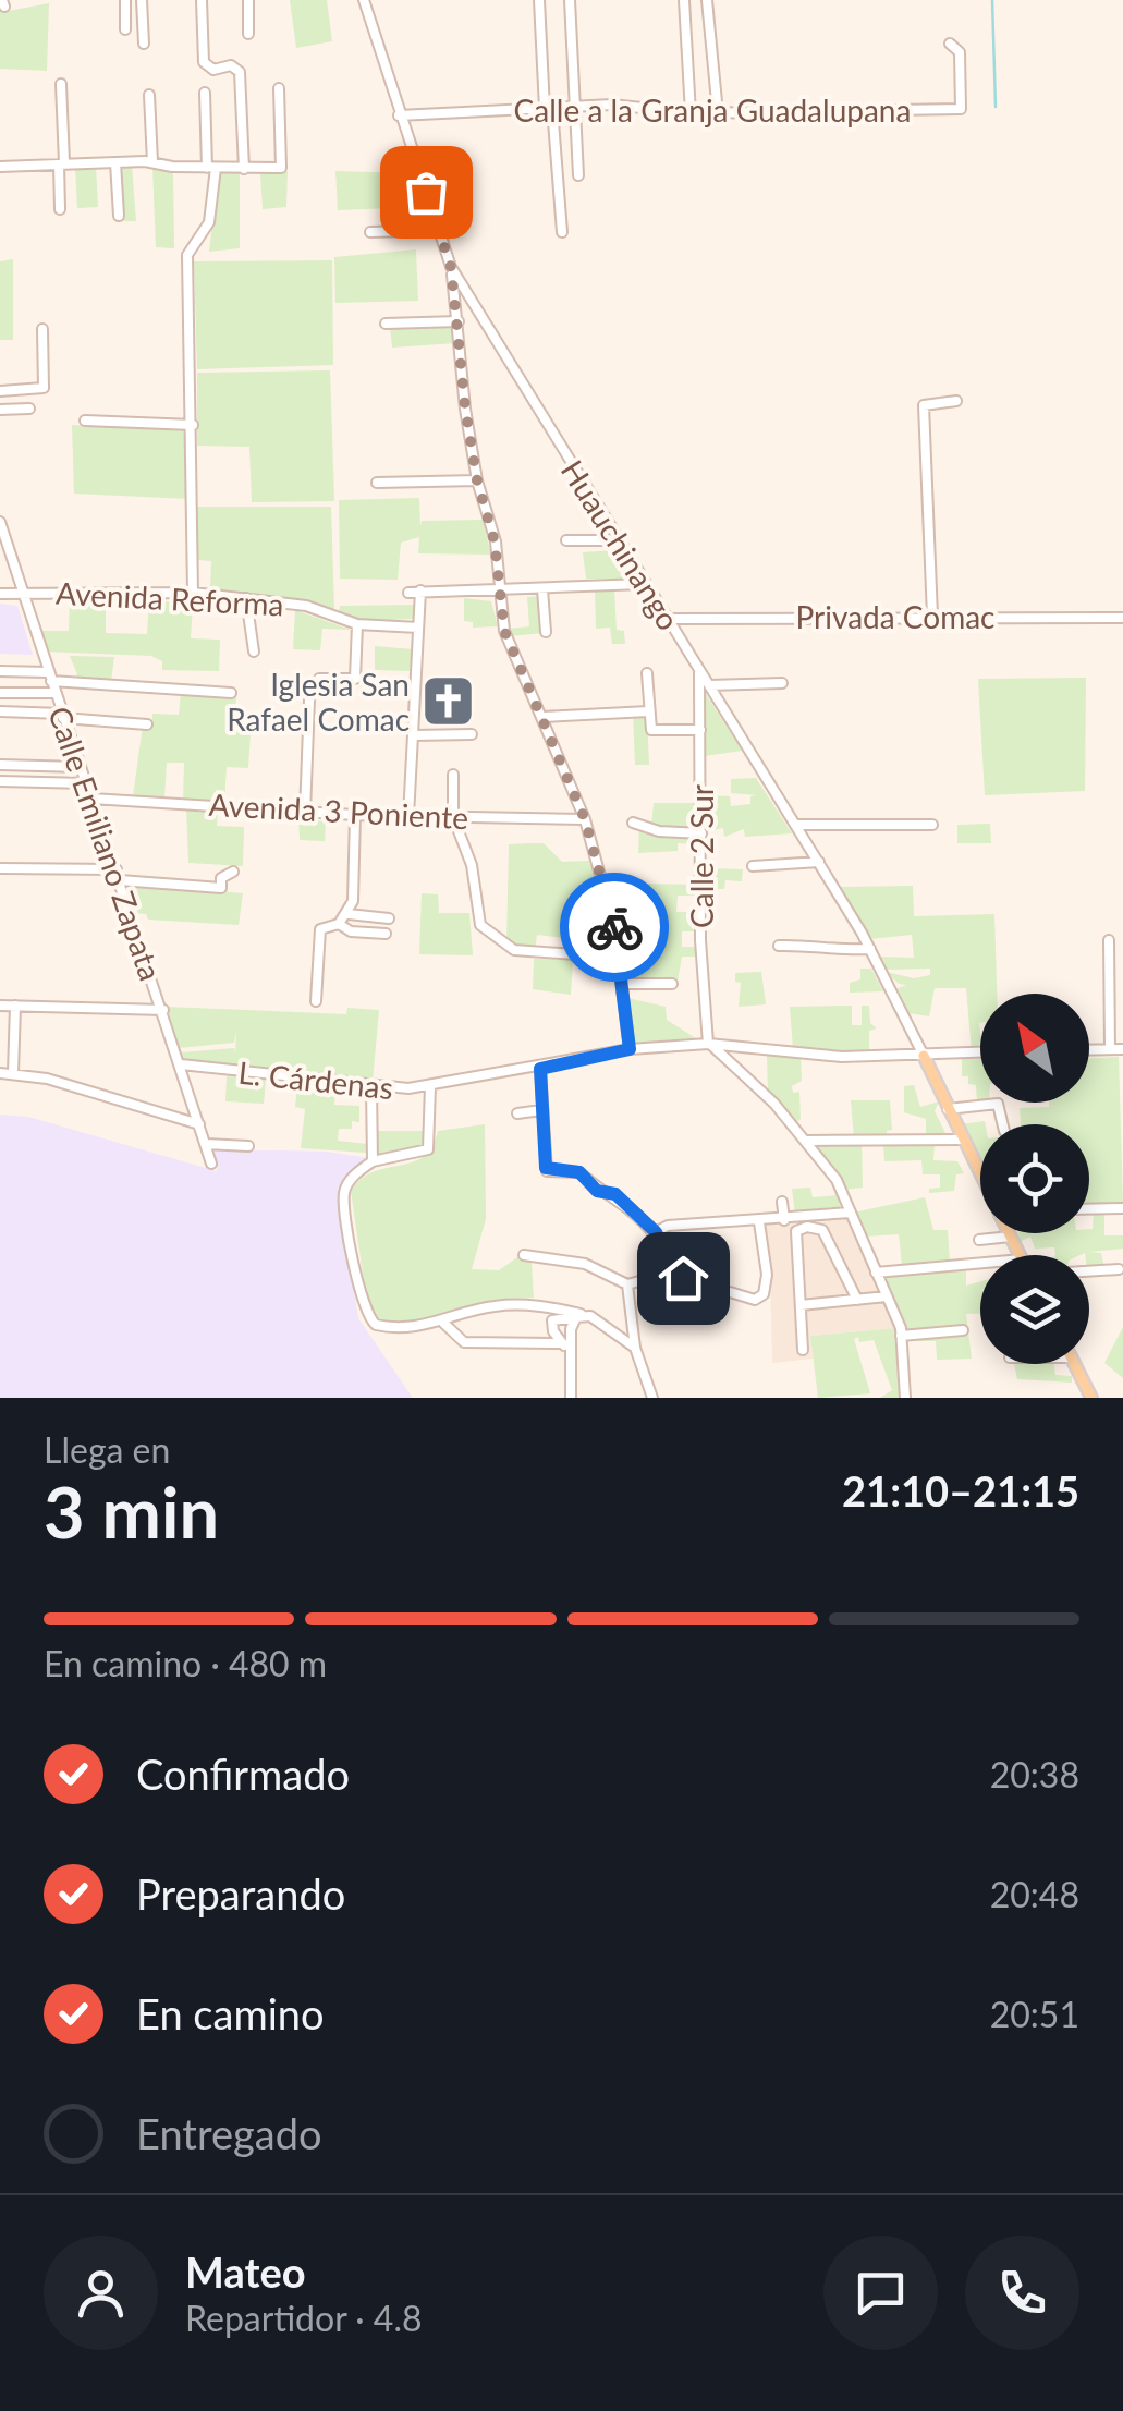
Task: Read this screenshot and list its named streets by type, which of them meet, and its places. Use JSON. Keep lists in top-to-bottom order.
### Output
{
  "streets": {
    "street": [
      "Calle a la Granja Guadalupana",
      "Huauchinango",
      "Avenida Reforma",
      "Privada Comac",
      "Avenida 3 Poniente",
      "Calle Emiliano Zapata",
      "Calle 2 Sur",
      "L. Cárdenas"
    ]
  },
  "crossings": [
    ["Calle a la Granja Guadalupana", "Huauchinango"],
    ["Huauchinango", "Privada Comac"],
    ["Huauchinango", "Calle 2 Sur"],
    ["Huauchinango", "L. Cárdenas"],
    ["Avenida Reforma", "Calle Emiliano Zapata"],
    ["Avenida 3 Poniente", "Calle Emiliano Zapata"],
    ["Calle Emiliano Zapata", "L. Cárdenas"],
    ["Calle 2 Sur", "L. Cárdenas"]
  ],
  "places": {
    "church": ["Iglesia San Rafael Comac"]
  },
  "north": "top left",
  "page": {
    "heading": ["3 min", "Llega en", "21:10–21:15"],
    "panel": ["Mateo", "Repartidor · 4.8"],
    "bar": "En camino · 480 m",
    "list": [
      ["Confirmado", "20:38"],
      ["Preparando", "20:48"],
      ["En camino", "20:51"],
      "Entregado"
    ]
  }
}
